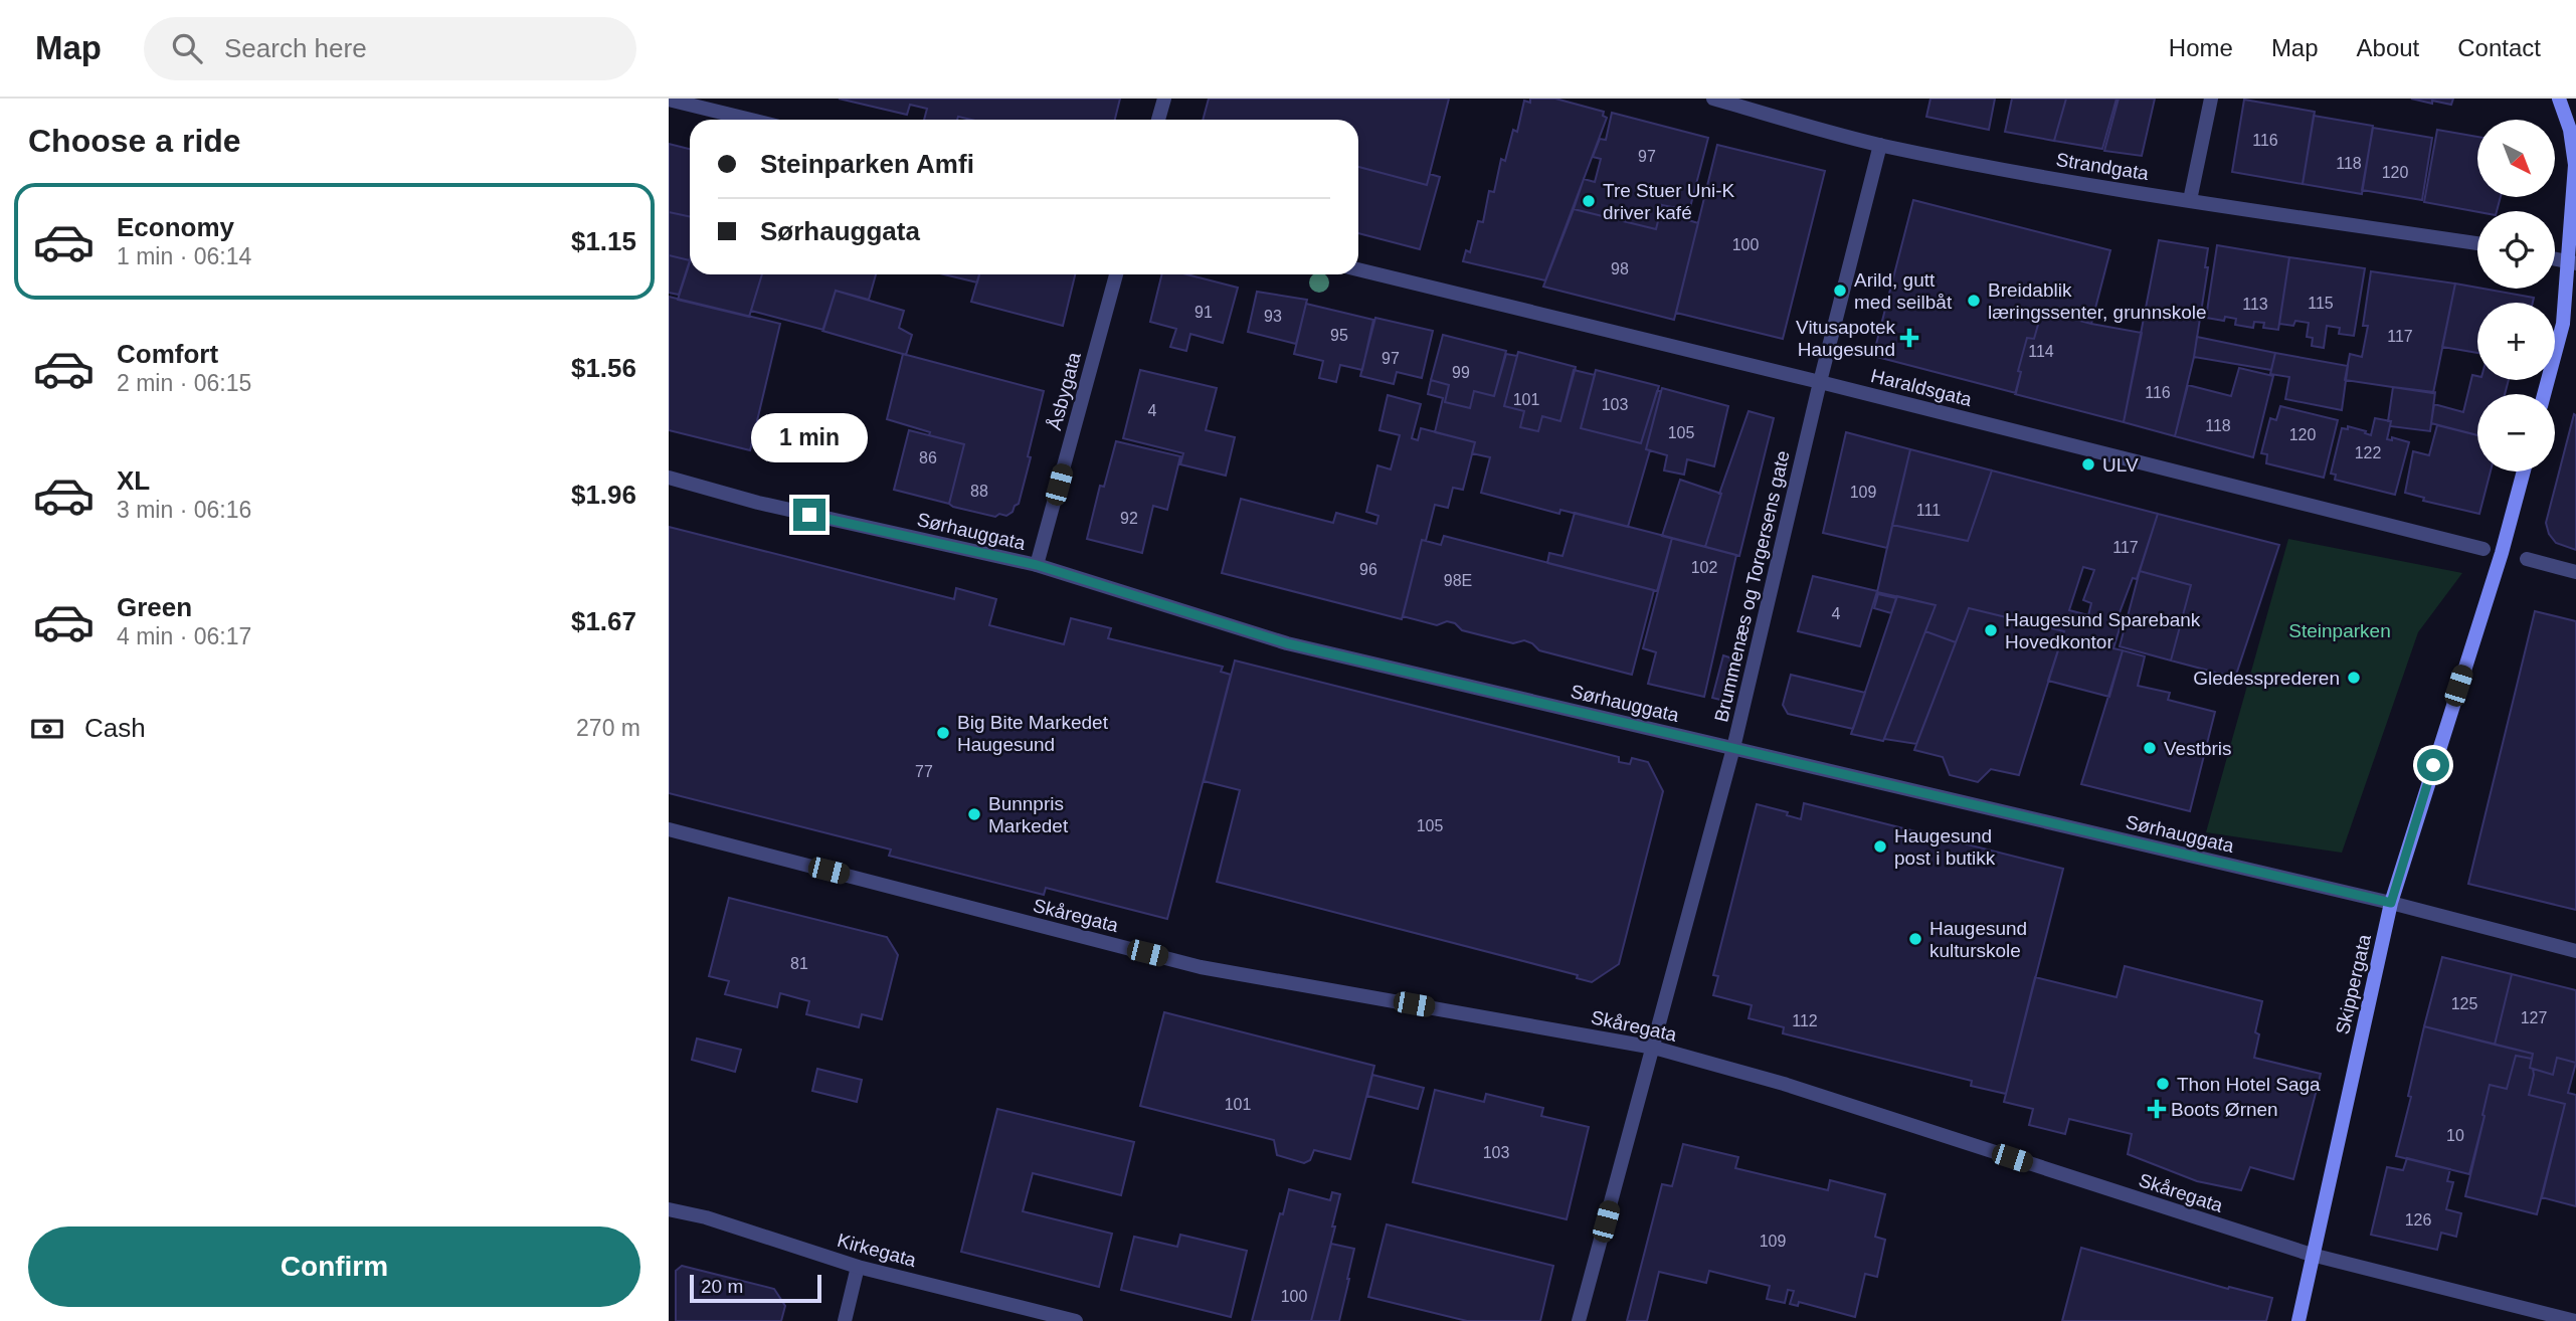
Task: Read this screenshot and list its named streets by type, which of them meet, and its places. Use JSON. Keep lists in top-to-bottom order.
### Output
{
  "streets": {
    "main road": ["Skippergata"],
    "street": [
      "Strandgata",
      "Haraldsgata",
      "Åsbygata",
      "Sørhauggata",
      "Brummenæs og Torgersens gate",
      "Skåregata",
      "Kirkegata"
    ]
  },
  "crossings": [
    ["Strandgata", "Brummenæs og Torgersens gate"],
    ["Haraldsgata", "Brummenæs og Torgersens gate"],
    ["Åsbygata", "Sørhauggata"],
    ["Sørhauggata", "Brummenæs og Torgersens gate"],
    ["Sørhauggata", "Skippergata"],
    ["Brummenæs og Torgersens gate", "Skåregata"],
    ["Skåregata", "Skippergata"]
  ],
  "parks": ["Steinparken"],
  "places": {
    "other": [
      "Tre Stuer Uni-K driver kafé",
      "Arild, gutt med seilbåt",
      "Breidablik læringssenter, grunnskole",
      "ULV",
      "Haugesund Sparebank Hovedkontor",
      "Gledessprederen",
      "Big Bite Markedet Haugesund",
      "Vestbris",
      "Bunnpris Markedet",
      "Haugesund post i butikk",
      "Haugesund kulturskole",
      "Thon Hotel Saga"
    ],
    "health": ["Vitusapotek Haugesund", "Boots Ørnen"]
  },
  "house_numbers": [
    "116",
    "97",
    "118",
    "120",
    "100",
    "98",
    "115",
    "113",
    "91",
    "93",
    "95",
    "117",
    "114",
    "97",
    "99",
    "116",
    "101",
    "103",
    "4",
    "118",
    "105",
    "120",
    "122",
    "86",
    "88",
    "109",
    "111",
    "92",
    "117",
    "102",
    "96",
    "98E",
    "4",
    "77",
    "105",
    "81",
    "125",
    "127",
    "112",
    "101",
    "10",
    "103",
    "126",
    "109",
    "100"
  ],
  "scale_bar": "20 m",
  "north": "bottom right",
  "page": {
    "header": "Map",
    "search": "Search here",
    "nav": [
      "Home",
      "Map",
      "About",
      "Contact"
    ],
    "heading": "Choose a ride",
    "map_buttons": ["+", "−"],
    "banner": ["Steinparken Amfi", "Sørhauggata"],
    "list": [
      {
        "name": "Economy",
        "note": "1 min · 06:14",
        "value": "$1.15"
      },
      {
        "name": "Comfort",
        "note": "2 min · 06:15",
        "value": "$1.56"
      },
      {
        "name": "XL",
        "note": "3 min · 06:16",
        "value": "$1.96"
      },
      {
        "name": "Green",
        "note": "4 min · 06:17",
        "value": "$1.67"
      }
    ],
    "bubble": "1 min",
    "pay": ["Cash", "270 m"],
    "buttons": "Confirm",
    "scale": "20 m"
  }
}
